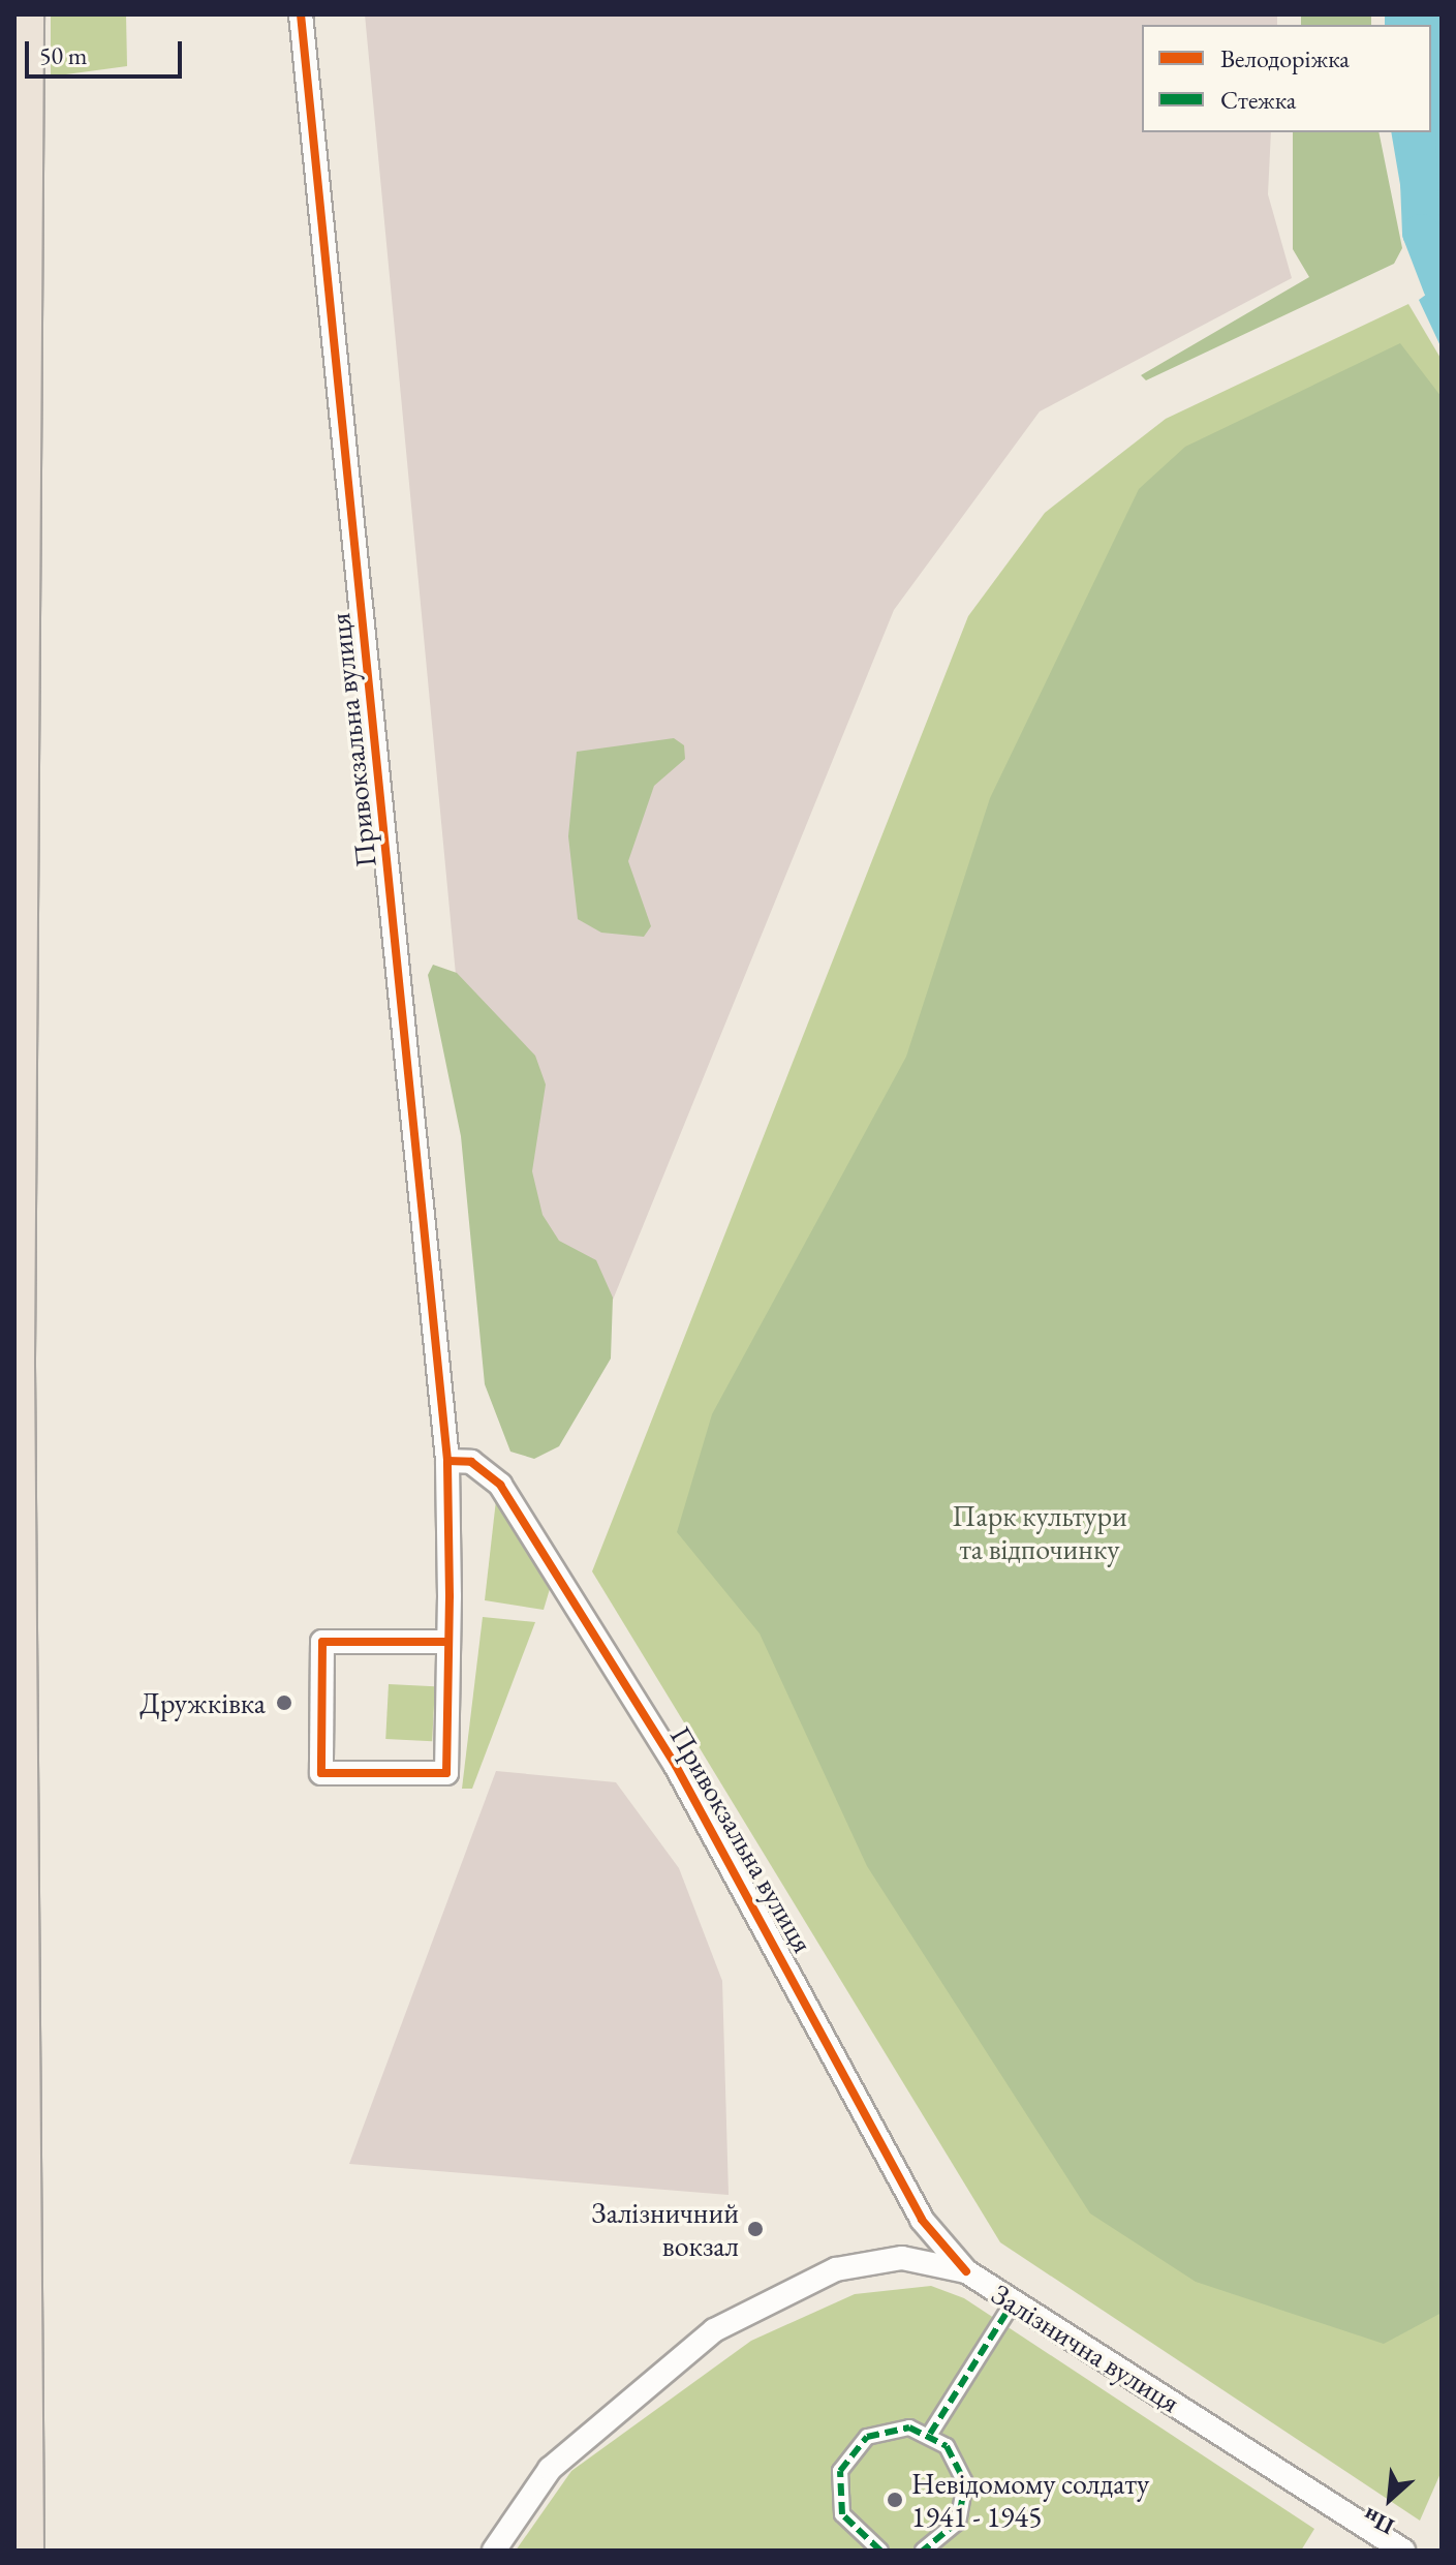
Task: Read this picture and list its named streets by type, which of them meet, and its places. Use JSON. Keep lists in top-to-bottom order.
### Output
{
  "streets": {
    "street": ["Привокзальна вулиця", "Залізнична вулиця"]
  },
  "crossings": [
    ["Привокзальна вулиця", "Залізнична вулиця"]
  ],
  "parks": ["Парк культури та відпочинку"],
  "places": ["Дружківка", "Залізничний вокзал", "Невідомому солдату 1941 - 1945"],
  "legend": ["Велодоріжка", "Стежка"],
  "scale_bar": "50 m",
  "north": "bottom left"
}
